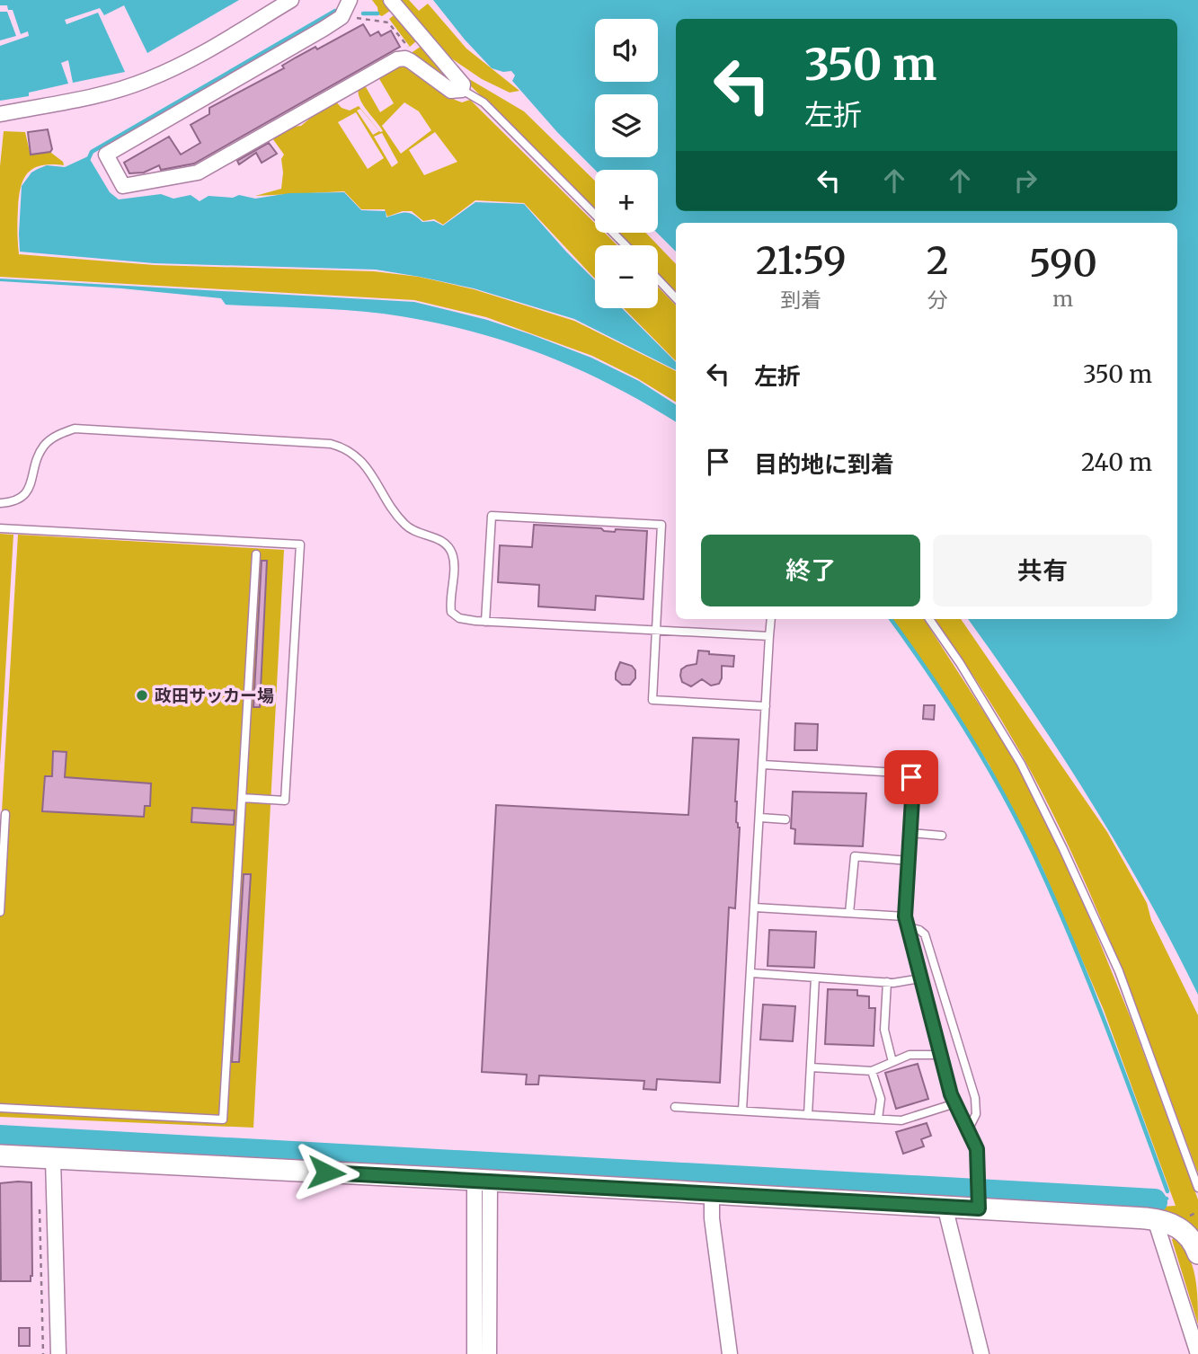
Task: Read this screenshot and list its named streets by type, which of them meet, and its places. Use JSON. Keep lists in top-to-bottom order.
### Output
{
  "places": ["政田サッカー場"],
  "page": {
    "map_buttons": ["+", "−"],
    "turn": ["350 m", "左折"],
    "eta": [
      "21:59",
      "到着",
      "2",
      "分",
      "590",
      "m"
    ],
    "list": [
      {
        "name": "左折",
        "value": "350 m"
      },
      {
        "name": "目的地に到着",
        "value": "240 m"
      }
    ],
    "buttons": ["終了", "共有"]
  }
}
